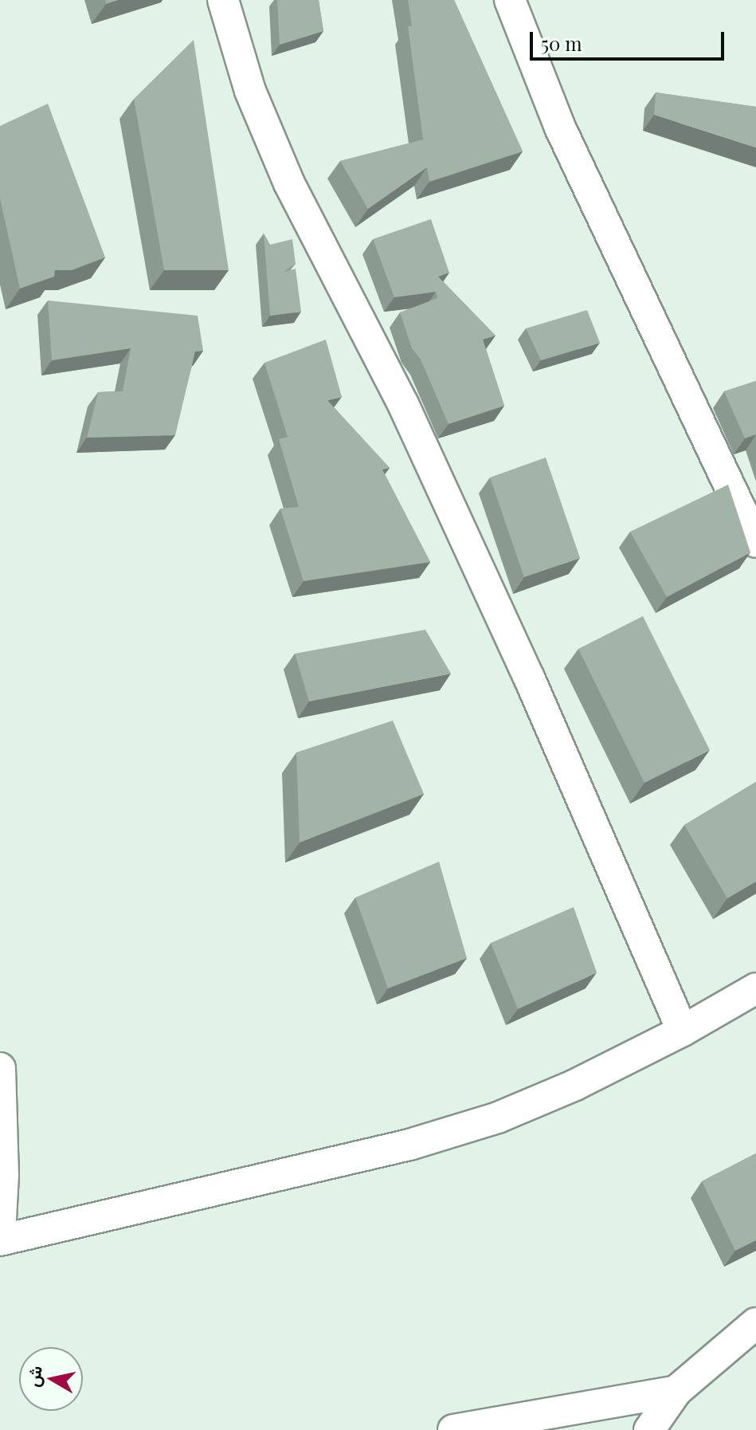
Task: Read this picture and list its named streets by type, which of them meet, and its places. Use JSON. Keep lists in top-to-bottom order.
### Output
{
  "scale_bar": "50 m",
  "north": "left"
}
